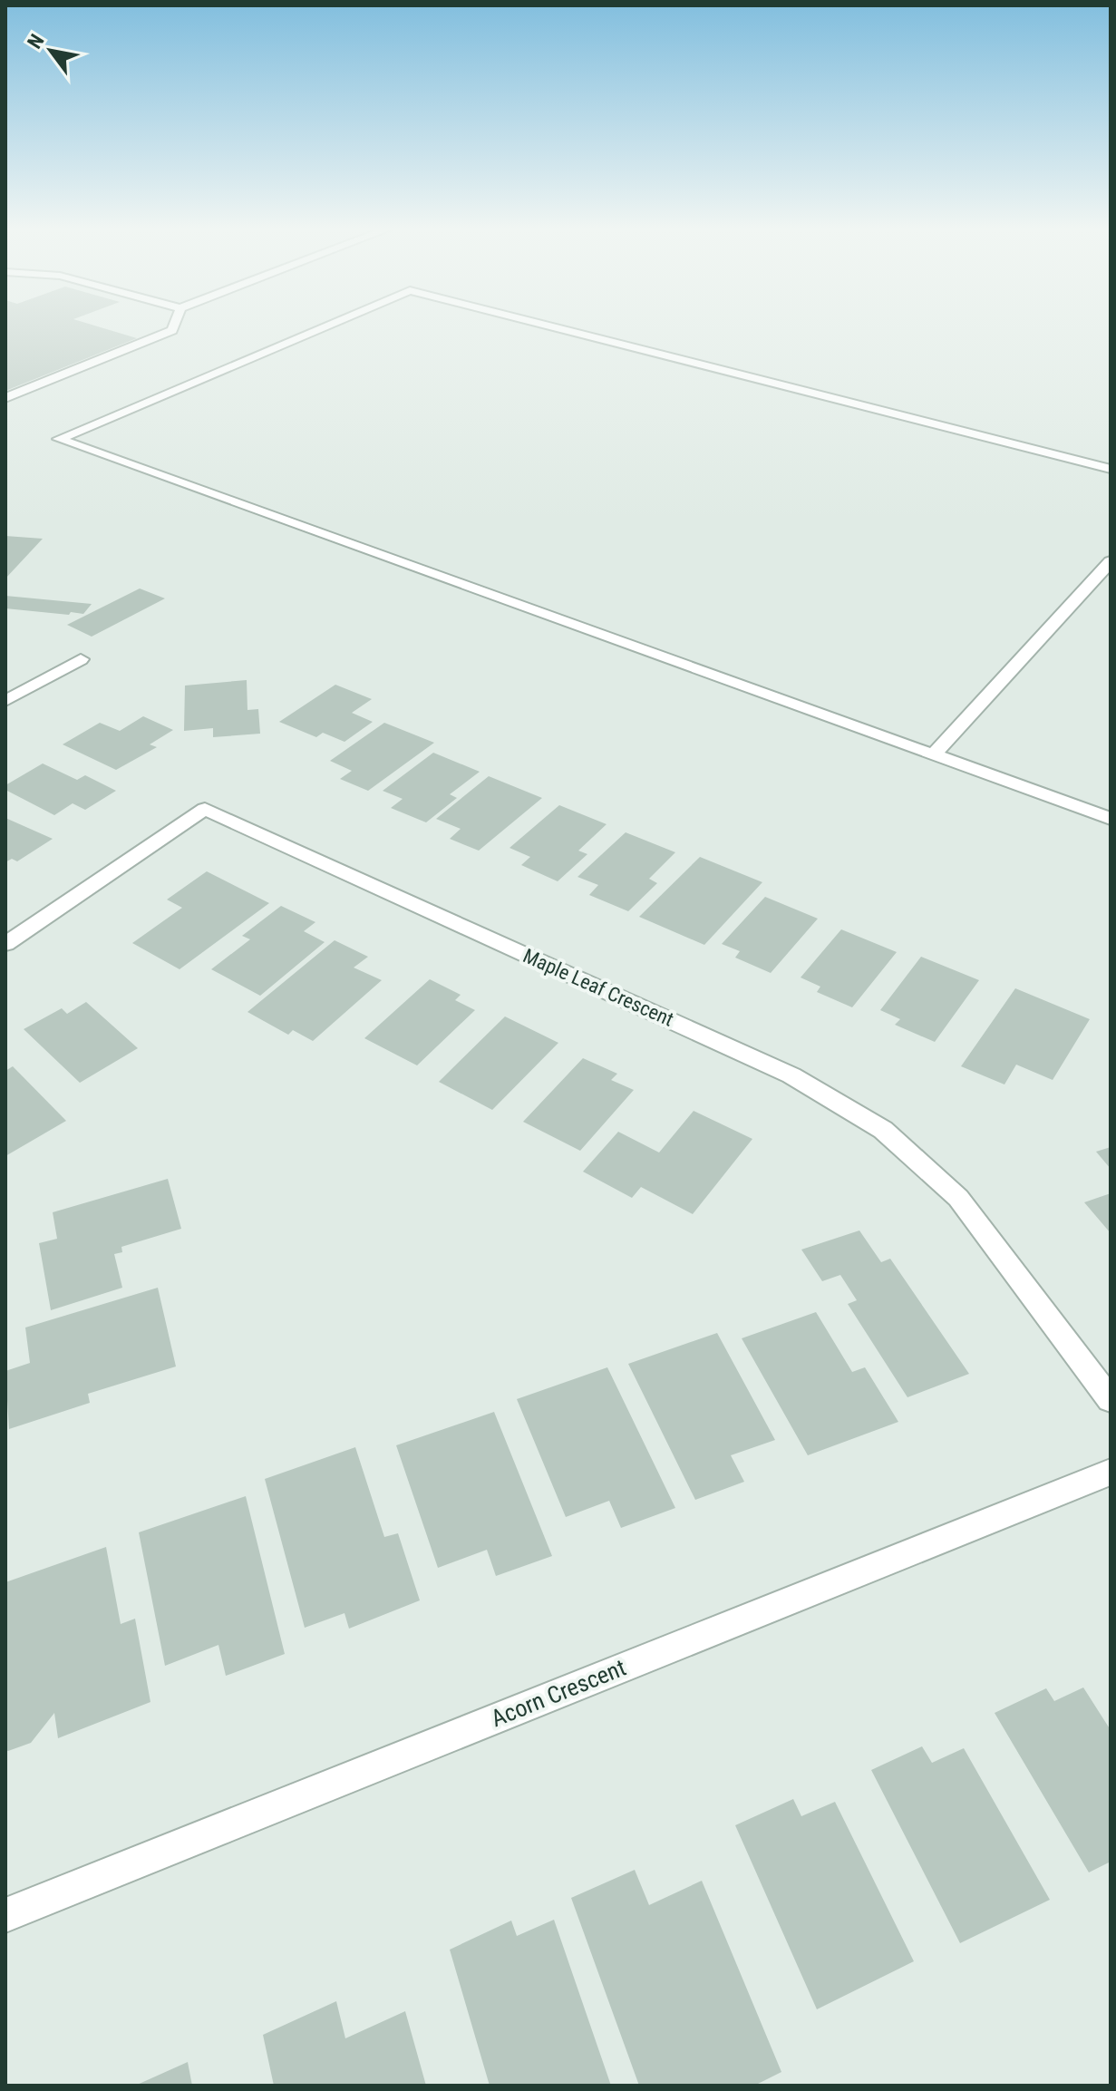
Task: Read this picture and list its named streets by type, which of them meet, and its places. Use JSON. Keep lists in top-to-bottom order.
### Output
{
  "streets": {
    "street": ["Maple Leaf Crescent", "Acorn Crescent"]
  },
  "north": "top left"
}
